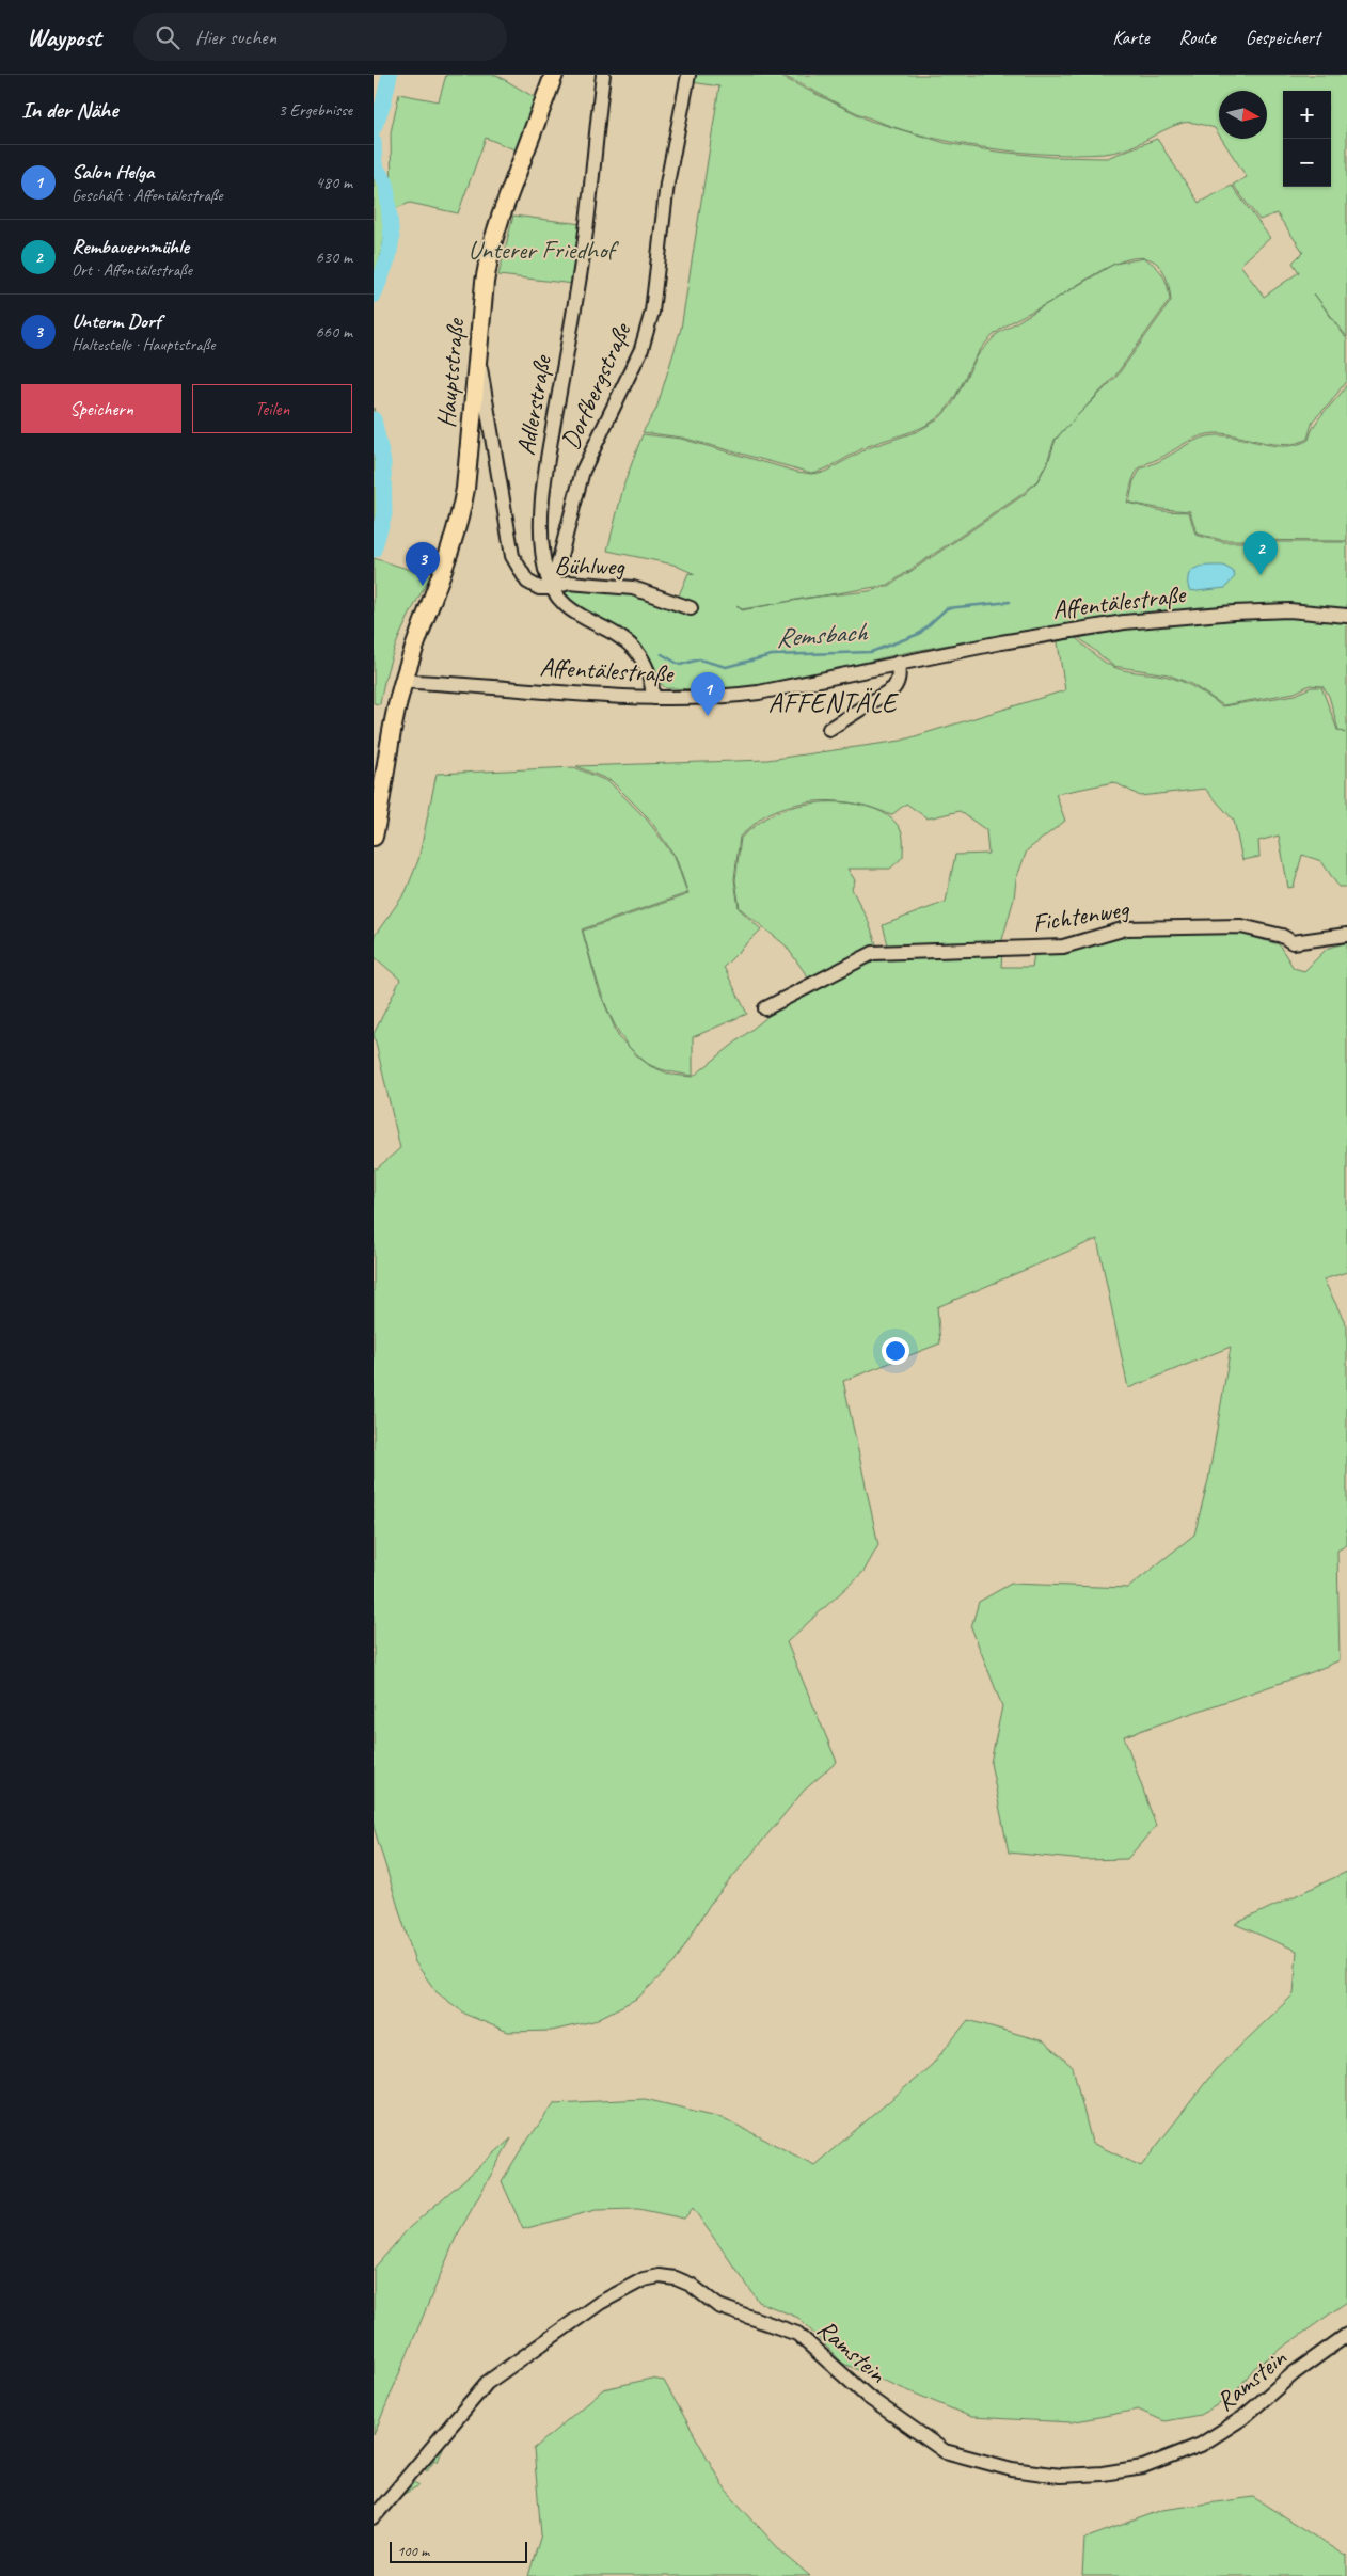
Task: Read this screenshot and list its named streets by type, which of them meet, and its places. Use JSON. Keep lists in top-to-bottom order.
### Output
{
  "streets": {
    "main road": ["Hauptstraße"],
    "street": [
      "Dorfbergstraße",
      "Adlerstraße",
      "Bühlweg",
      "Affentälestraße",
      "Fichtenweg",
      "Ramstein"
    ]
  },
  "crossings": [
    ["Hauptstraße", "Bühlweg"],
    ["Hauptstraße", "Affentälestraße"],
    ["Dorfbergstraße", "Adlerstraße"],
    ["Dorfbergstraße", "Bühlweg"],
    ["Adlerstraße", "Bühlweg"],
    ["Adlerstraße", "Affentälestraße"]
  ],
  "districts": ["AFFENTÄLE"],
  "water": ["Remsbach"],
  "parks": ["Unterer Friedhof"],
  "scale_bar": "100 m",
  "north": "right",
  "page": {
    "header": "Waypost",
    "search": "Hier suchen",
    "nav": ["Karte", "Route", "Gespeichert"],
    "heading": ["In der Nähe", "3 Ergebnisse"],
    "map_buttons": ["+", "−"],
    "list": [
      {
        "mark": "1",
        "name": "Salon Helga",
        "note": "Geschäft · Affentälestraße",
        "value": "480 m"
      },
      {
        "mark": "2",
        "name": "Rembauernmühle",
        "note": "Ort · Affentälestraße",
        "value": "630 m"
      },
      {
        "mark": "3",
        "name": "Unterm Dorf",
        "note": "Haltestelle · Hauptstraße",
        "value": "660 m"
      }
    ],
    "buttons": ["Speichern", "Teilen"],
    "pins": ["2", "3", "1"],
    "scale": "100 m"
  }
}
